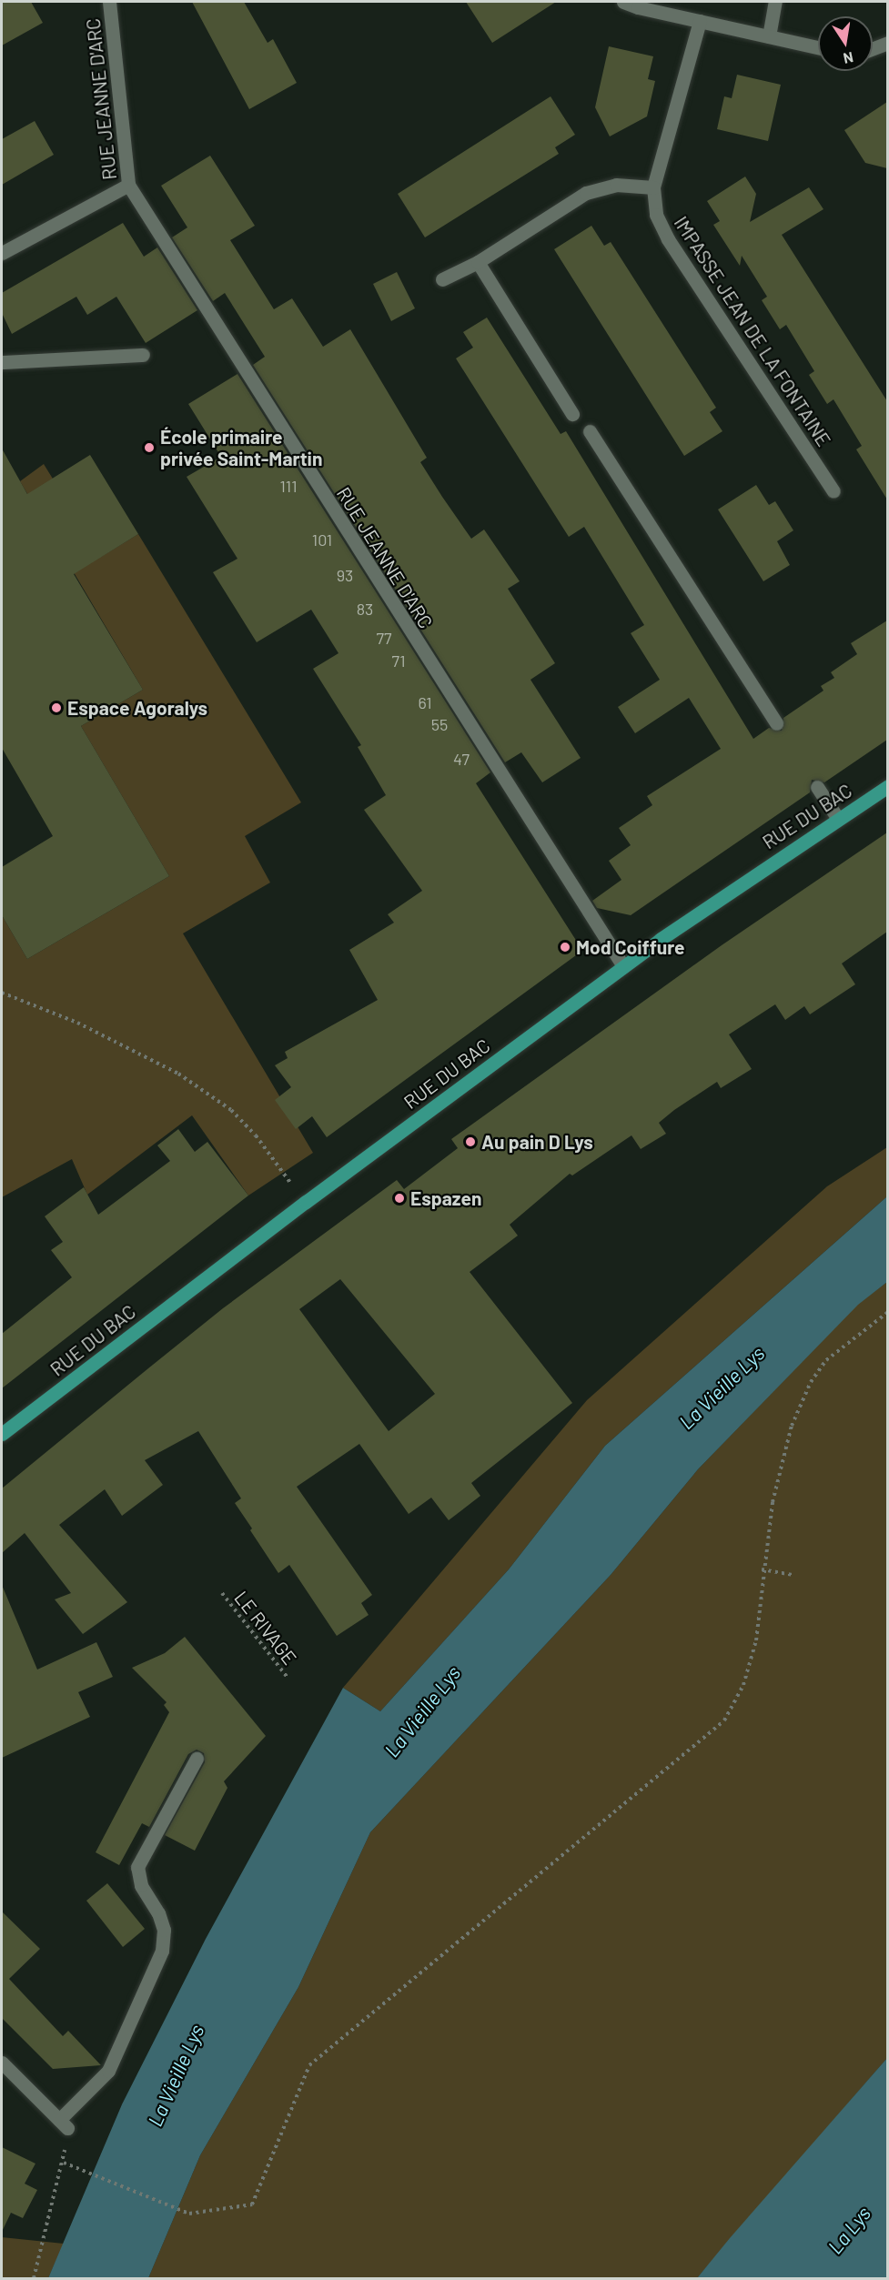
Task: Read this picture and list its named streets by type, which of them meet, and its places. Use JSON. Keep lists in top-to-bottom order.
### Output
{
  "streets": {
    "main road": ["RUE DU BAC"],
    "street": ["RUE JEANNE D'ARC", "IMPASSE JEAN DE LA FONTAINE"],
    "path": ["LE RIVAGE"]
  },
  "crossings": [
    ["RUE JEANNE D'ARC", "RUE DU BAC"]
  ],
  "water": ["La Vieille Lys", "La Lys"],
  "places": [
    "École primaire privée Saint-Martin",
    "Espace Agoralys",
    "Mod Coiffure",
    "Au pain D Lys",
    "Espazen"
  ],
  "house_numbers": [
    "111",
    "101",
    "93",
    "83",
    "77",
    "71",
    "61",
    "55",
    "47"
  ],
  "north": "bottom"
}
